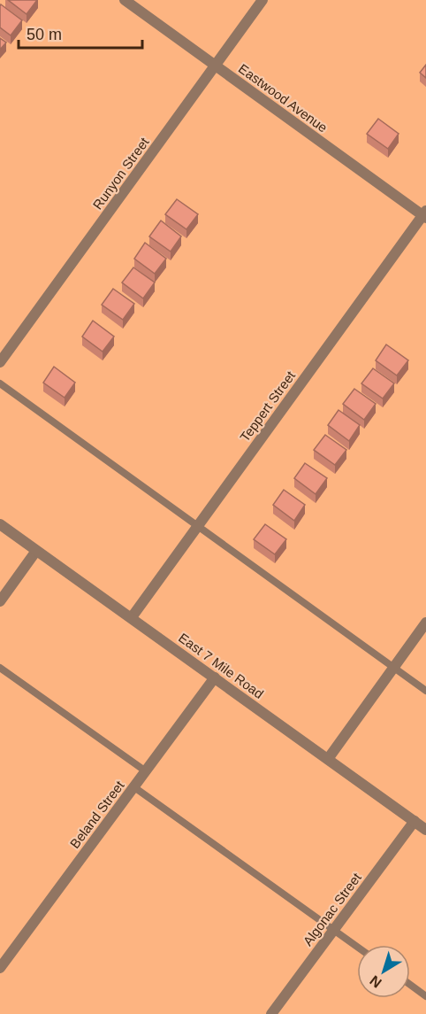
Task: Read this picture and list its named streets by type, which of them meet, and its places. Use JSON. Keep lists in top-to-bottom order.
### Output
{
  "streets": {
    "street": [
      "Eastwood Avenue",
      "Runyon Street",
      "Teppert Street",
      "East 7 Mile Road",
      "Beland Street",
      "Algonac Street"
    ]
  },
  "crossings": [
    ["Eastwood Avenue", "Runyon Street"],
    ["Eastwood Avenue", "Teppert Street"],
    ["Teppert Street", "East 7 Mile Road"],
    ["East 7 Mile Road", "Beland Street"],
    ["East 7 Mile Road", "Algonac Street"]
  ],
  "scale_bar": "50 m",
  "north": "bottom left"
}
